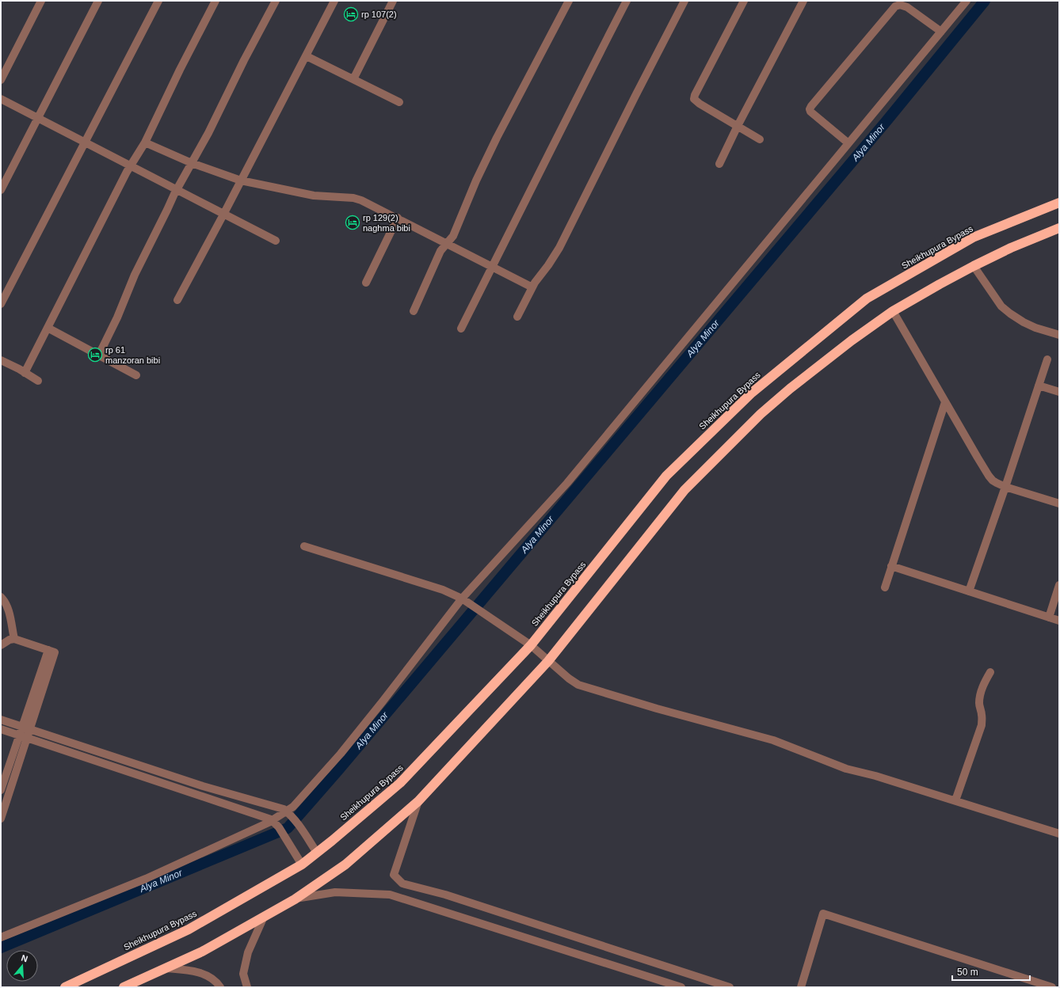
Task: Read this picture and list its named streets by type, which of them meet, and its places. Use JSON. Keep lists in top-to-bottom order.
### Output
{
  "streets": {
    "highway": ["Sheikhupura Bypass"]
  },
  "water": ["Alya Minor"],
  "places": {
    "hotel": ["rp 107(2)", "rp 129(2) naghma bibi", "rp 61 manzoran bibi"]
  },
  "scale_bar": "50 m",
  "north": "top"
}
